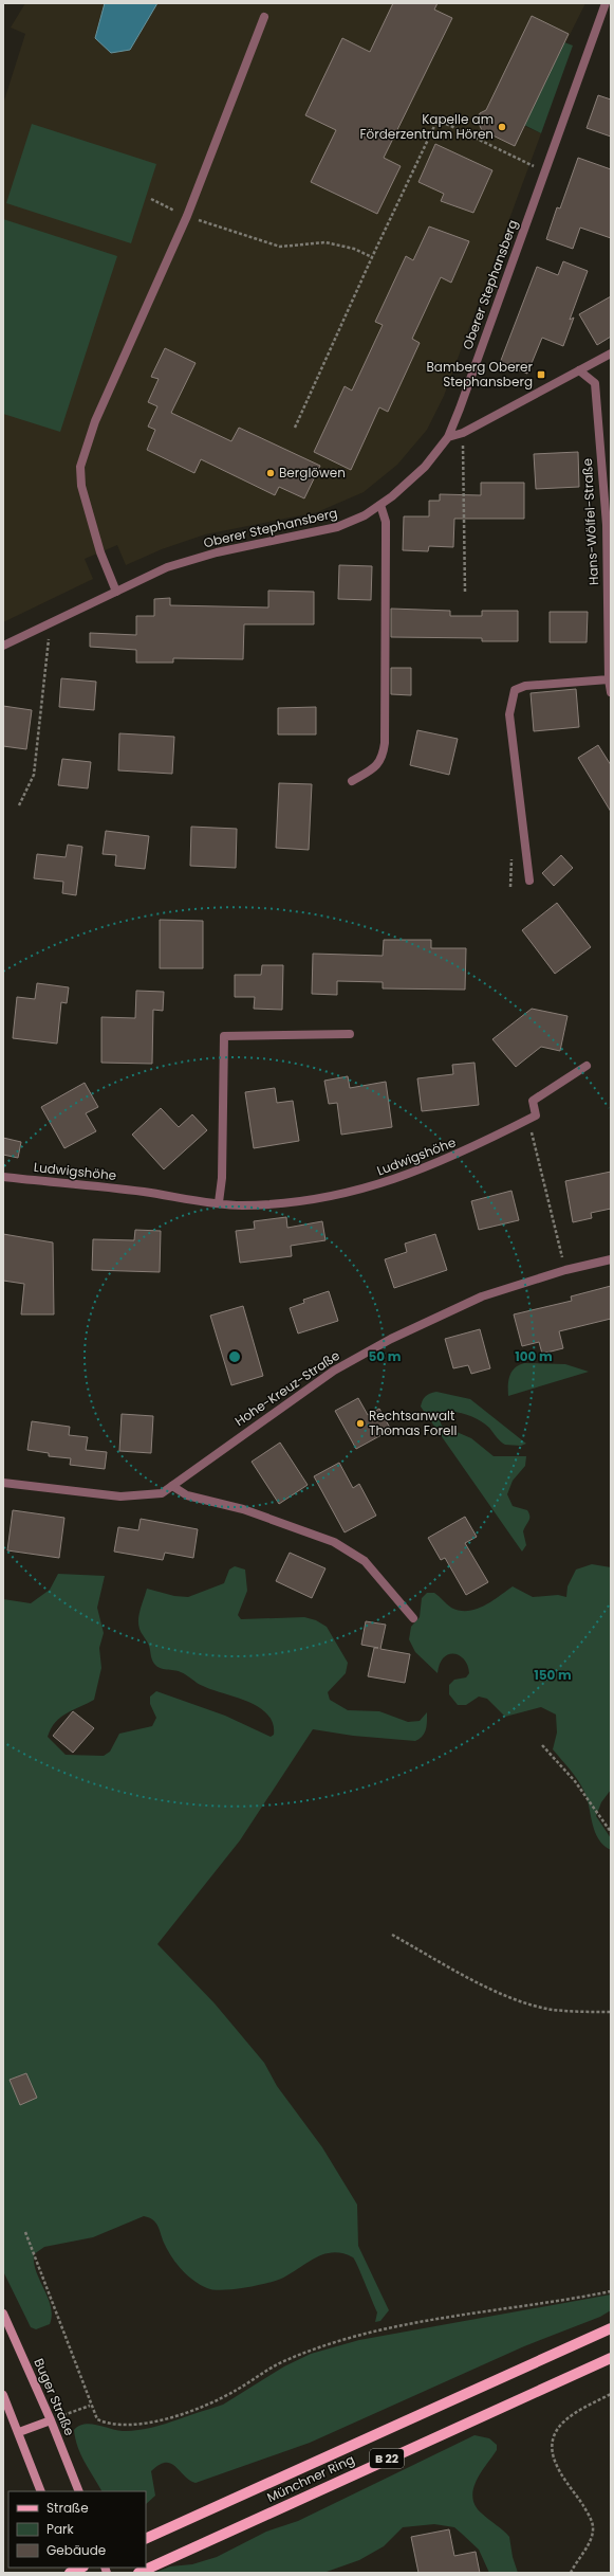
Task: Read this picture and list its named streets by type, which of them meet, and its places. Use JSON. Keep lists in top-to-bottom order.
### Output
{
  "streets": {
    "main road": ["B 22", "Münchner Ring"],
    "street": [
      "Oberer Stephansberg",
      "Hans-Wölfel-Straße",
      "Ludwigshöhe",
      "Hohe-Kreuz-Straße",
      "Buger Straße"
    ]
  },
  "places": {
    "other": ["Kapelle am Förderzentrum Hören", "Berglöwen", "Rechtsanwalt Thomas Forell"],
    "transit": ["Bamberg Oberer Stephansberg"]
  },
  "legend": ["Straße", "Park", "Gebäude"],
  "rings": ["50 m", "100 m", "150 m"]
}
